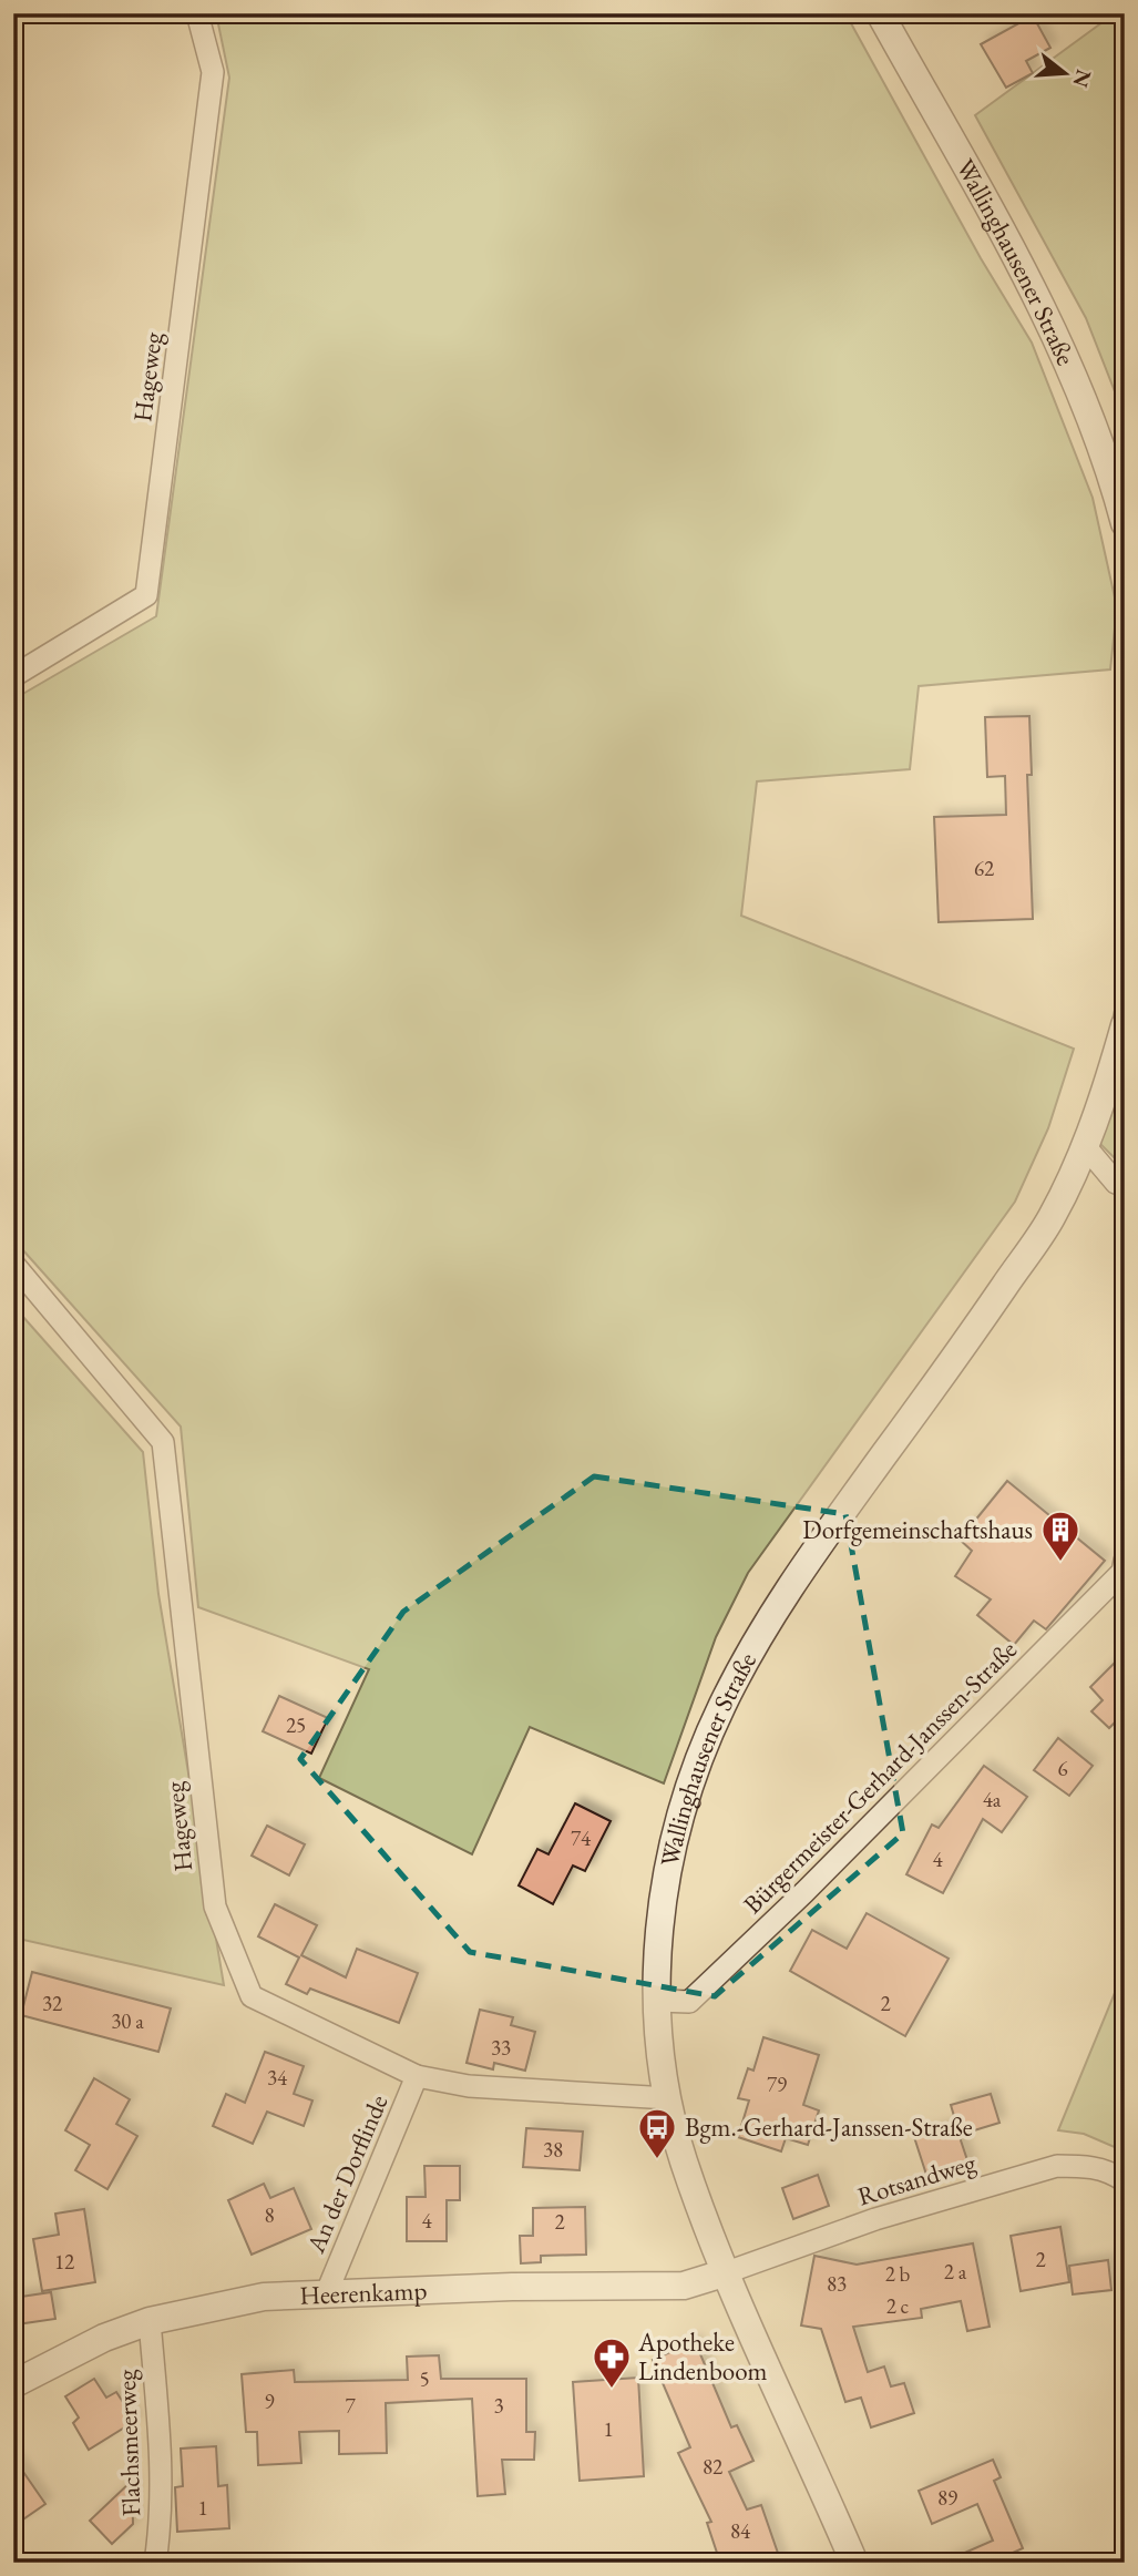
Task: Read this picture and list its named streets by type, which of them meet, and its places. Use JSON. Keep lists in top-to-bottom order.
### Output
{
  "streets": {
    "street": [
      "Wallinghausener Straße",
      "Hageweg",
      "Bürgermeister-Gerhard-Janssen-Straße",
      "An der Dorflinde",
      "Rotsandweg",
      "Heerenkamp",
      "Flachsmeerweg"
    ]
  },
  "crossings": [
    ["Wallinghausener Straße", "Hageweg"],
    ["Wallinghausener Straße", "Bürgermeister-Gerhard-Janssen-Straße"],
    ["Wallinghausener Straße", "Rotsandweg"],
    ["Wallinghausener Straße", "Heerenkamp"],
    ["Hageweg", "An der Dorflinde"],
    ["An der Dorflinde", "Heerenkamp"],
    ["Rotsandweg", "Heerenkamp"],
    ["Heerenkamp", "Flachsmeerweg"]
  ],
  "places": {
    "building": ["Dorfgemeinschaftshaus"],
    "bus stop": ["Bgm.-Gerhard-Janssen-Straße"],
    "pharmacy": ["Apotheke Lindenboom"]
  },
  "house_numbers": [
    "62",
    "25",
    "6",
    "4a",
    "74",
    "4",
    "32",
    "2",
    "30 a",
    "33",
    "34",
    "79",
    "38",
    "8",
    "4",
    "2",
    "2",
    "12",
    "2 a",
    "2 b",
    "83",
    "2 c",
    "5",
    "9",
    "7",
    "3",
    "1",
    "82",
    "89",
    "1",
    "84"
  ],
  "north": "right"
}
